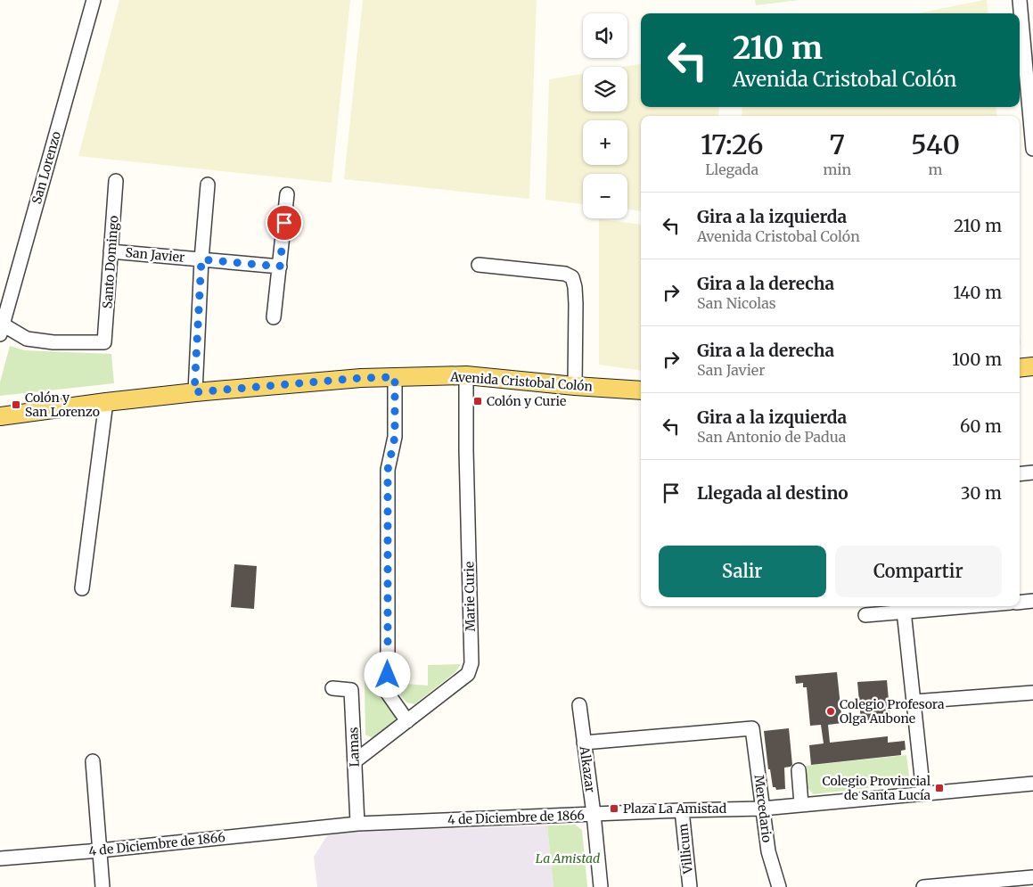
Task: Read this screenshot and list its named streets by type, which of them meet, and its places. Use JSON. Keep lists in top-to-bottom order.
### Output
{
  "streets": {
    "main road": ["Avenida Cristobal Colón"],
    "street": [
      "San Lorenzo",
      "San Javier",
      "Santo Domingo",
      "Marie Curie",
      "Lamas",
      "Alkazar",
      "Mercedario",
      "4 de Diciembre de 1866",
      "Villicum"
    ]
  },
  "crossings": [
    ["San Lorenzo", "Santo Domingo"],
    ["San Javier", "Santo Domingo"],
    ["Avenida Cristobal Colón", "Marie Curie"],
    ["Marie Curie", "Lamas"],
    ["Lamas", "4 de Diciembre de 1866"],
    ["Alkazar", "Mercedario"],
    ["Alkazar", "4 de Diciembre de 1866"],
    ["Mercedario", "4 de Diciembre de 1866"],
    ["4 de Diciembre de 1866", "Villicum"]
  ],
  "parks": ["La Amistad"],
  "places": {
    "transit": [
      "Colón y Curie",
      "Colón y San Lorenzo",
      "Colegio Provincial de Santa Lucía",
      "Plaza La Amistad"
    ],
    "other": ["Colegio Profesora Olga Aubone"]
  },
  "page": {
    "map_buttons": ["+", "−"],
    "turn": ["210 m", "Avenida Cristobal Colón"],
    "eta": [
      "17:26",
      "Llegada",
      "7",
      "min",
      "540",
      "m"
    ],
    "list": [
      {
        "name": "Gira a la izquierda",
        "note": "Avenida Cristobal Colón",
        "value": "210 m"
      },
      {
        "name": "Gira a la derecha",
        "note": "San Nicolas",
        "value": "140 m"
      },
      {
        "name": "Gira a la derecha",
        "note": "San Javier",
        "value": "100 m"
      },
      {
        "name": "Gira a la izquierda",
        "note": "San Antonio de Padua",
        "value": "60 m"
      },
      {
        "name": "Llegada al destino",
        "value": "30 m"
      }
    ],
    "buttons": ["Salir", "Compartir"]
  }
}
